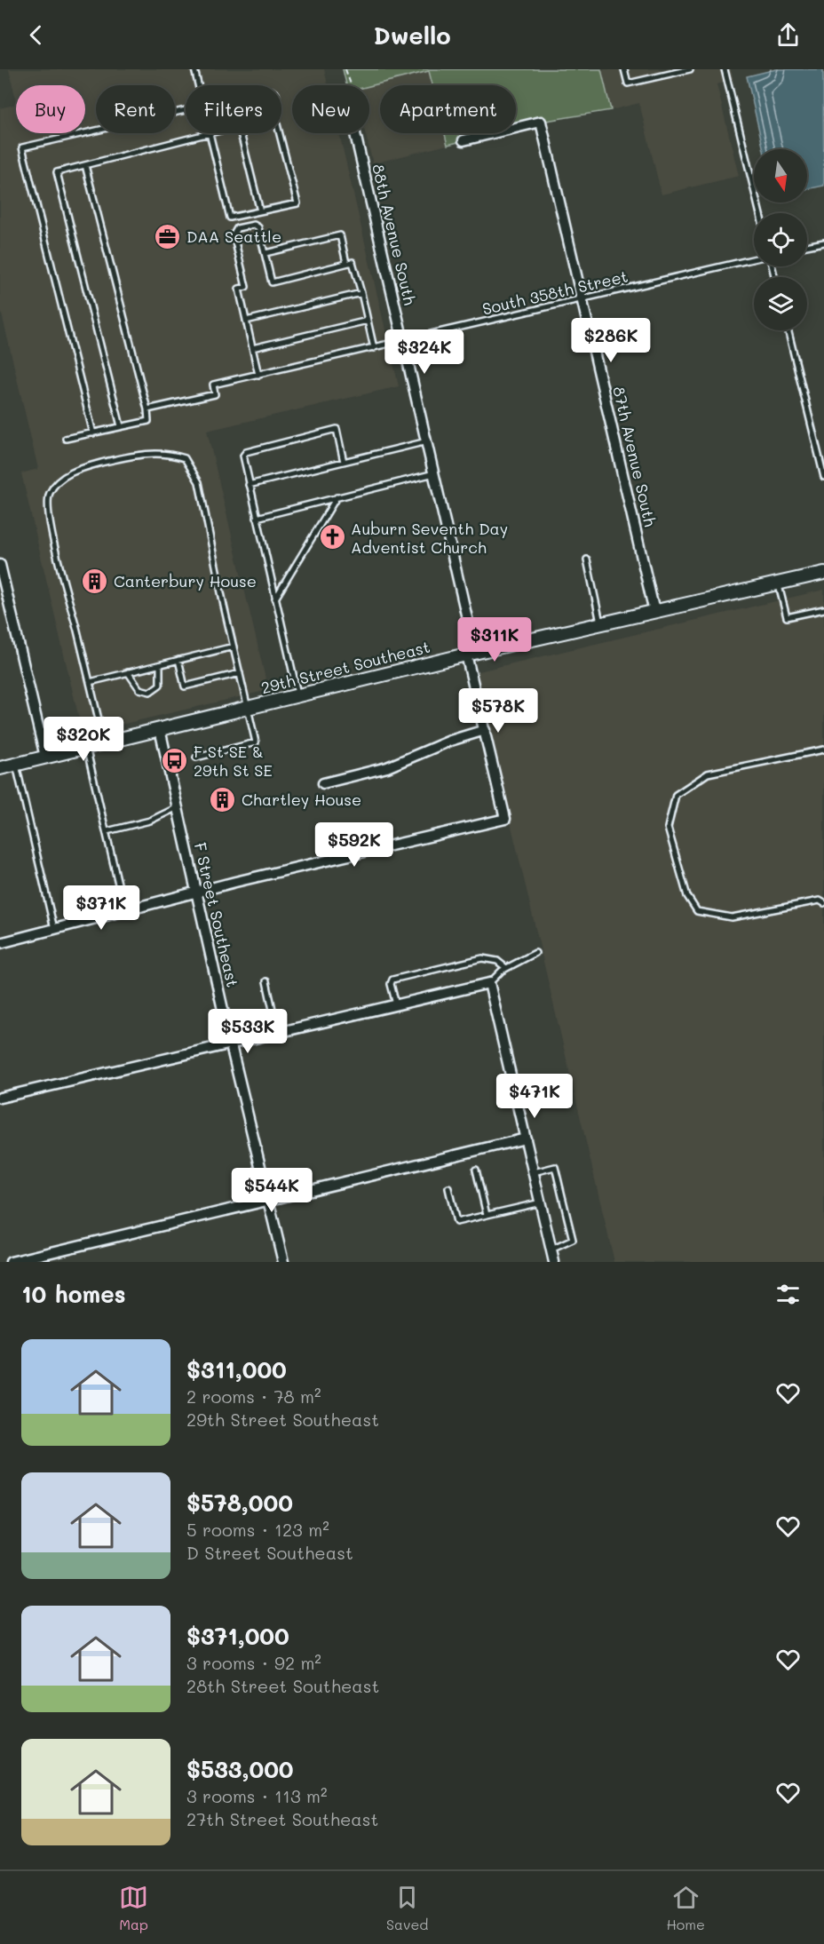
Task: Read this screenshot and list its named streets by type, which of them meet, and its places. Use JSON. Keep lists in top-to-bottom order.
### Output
{
  "streets": {
    "street": [
      "88th Avenue South",
      "87th Avenue South",
      "29th Street Southeast",
      "F Street Southeast"
    ],
    "lane": ["South 358th Street"]
  },
  "crossings": [
    ["88th Avenue South", "South 358th Street"],
    ["88th Avenue South", "29th Street Southeast"],
    ["88th Avenue South", "F Street Southeast"],
    ["South 358th Street", "87th Avenue South"],
    ["87th Avenue South", "29th Street Southeast"],
    ["29th Street Southeast", "F Street Southeast"]
  ],
  "places": {
    "office": ["DAA Seattle"],
    "church": ["Auburn Seventh Day Adventist Church"],
    "building": ["Canterbury House", "Chartley House"],
    "bus stop": ["F St SE & 29th St SE"]
  },
  "north": "bottom",
  "page": {
    "header": "Dwello",
    "chip": [
      "Buy",
      "Rent",
      "Filters",
      "New",
      "Apartment"
    ],
    "price": [
      "$286K",
      "$324K",
      "$311K",
      "$578K",
      "$320K",
      "$592K",
      "$371K",
      "$533K",
      "$471K",
      "$544K"
    ],
    "heading": "10 homes",
    "list": [
      {
        "name": "$311,000",
        "note": "2 rooms · 78 m² · 29th Street Southeast"
      },
      {
        "name": "$578,000",
        "note": "5 rooms · 123 m² · D Street Southeast"
      },
      {
        "name": "$371,000",
        "note": "3 rooms · 92 m² · 28th Street Southeast"
      },
      {
        "name": "$533,000",
        "note": "3 rooms · 113 m² · 27th Street Southeast"
      }
    ],
    "tabs": ["Map", "Saved", "Home"]
  }
}
